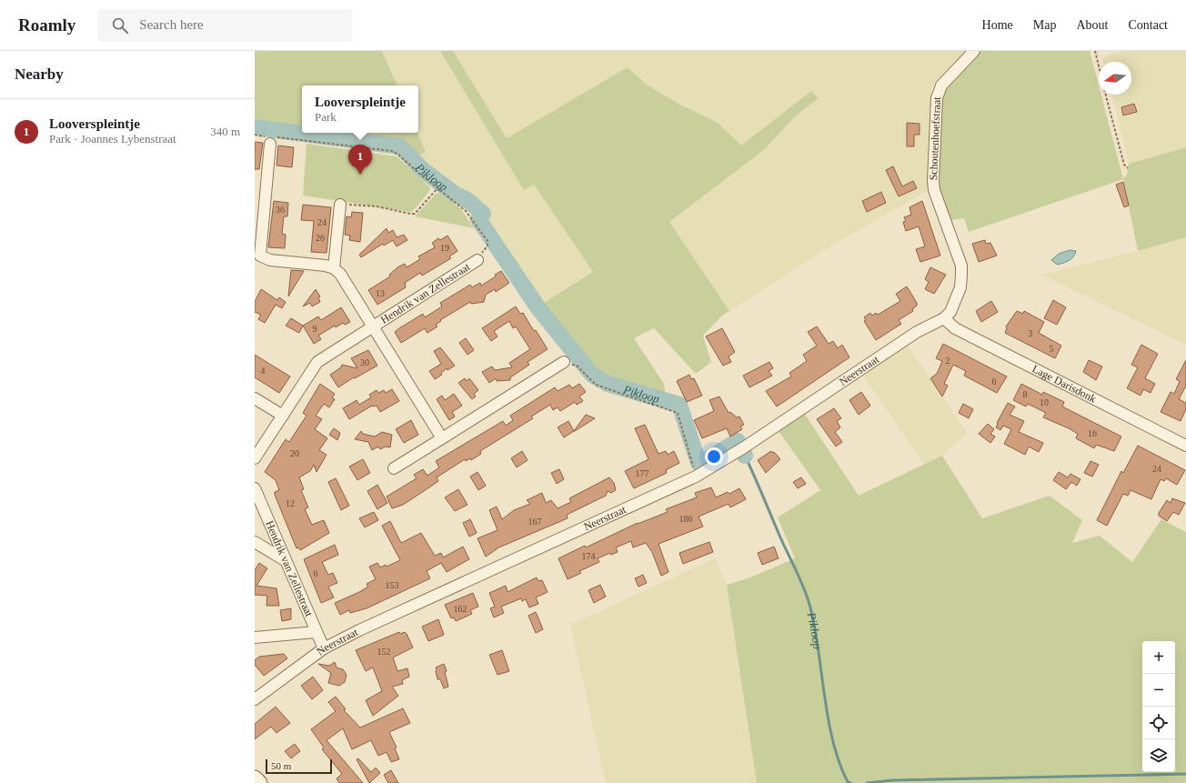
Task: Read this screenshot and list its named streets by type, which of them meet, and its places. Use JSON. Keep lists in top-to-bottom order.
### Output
{
  "streets": {
    "street": [
      "Schoutenhoefstraat",
      "Hendrik van Zellestraat",
      "Neerstraat",
      "Lage Darisdonk"
    ]
  },
  "crossings": [
    ["Schoutenhoefstraat", "Neerstraat"],
    ["Schoutenhoefstraat", "Lage Darisdonk"],
    ["Hendrik van Zellestraat", "Neerstraat"],
    ["Neerstraat", "Lage Darisdonk"]
  ],
  "water": ["Pikloop"],
  "house_numbers": [
    "36",
    "24",
    "26",
    "19",
    "13",
    "9",
    "3",
    "5",
    "2",
    "30",
    "4",
    "6",
    "8",
    "10",
    "16",
    "20",
    "24",
    "177",
    "12",
    "186",
    "167",
    "174",
    "6",
    "153",
    "162",
    "152"
  ],
  "scale_bar": "50 m",
  "north": "left",
  "page": {
    "header": "Roamly",
    "search": "Search here",
    "nav": [
      "Home",
      "Map",
      "About",
      "Contact"
    ],
    "heading": "Nearby",
    "popup": ["Looverspleintje", "Park"],
    "list": [
      {
        "mark": "1",
        "name": "Looverspleintje",
        "note": "Park · Joannes Lybenstraat",
        "value": "340 m"
      }
    ],
    "pins": "1",
    "map_buttons": ["+", "−"],
    "scale": "50 m"
  }
}
